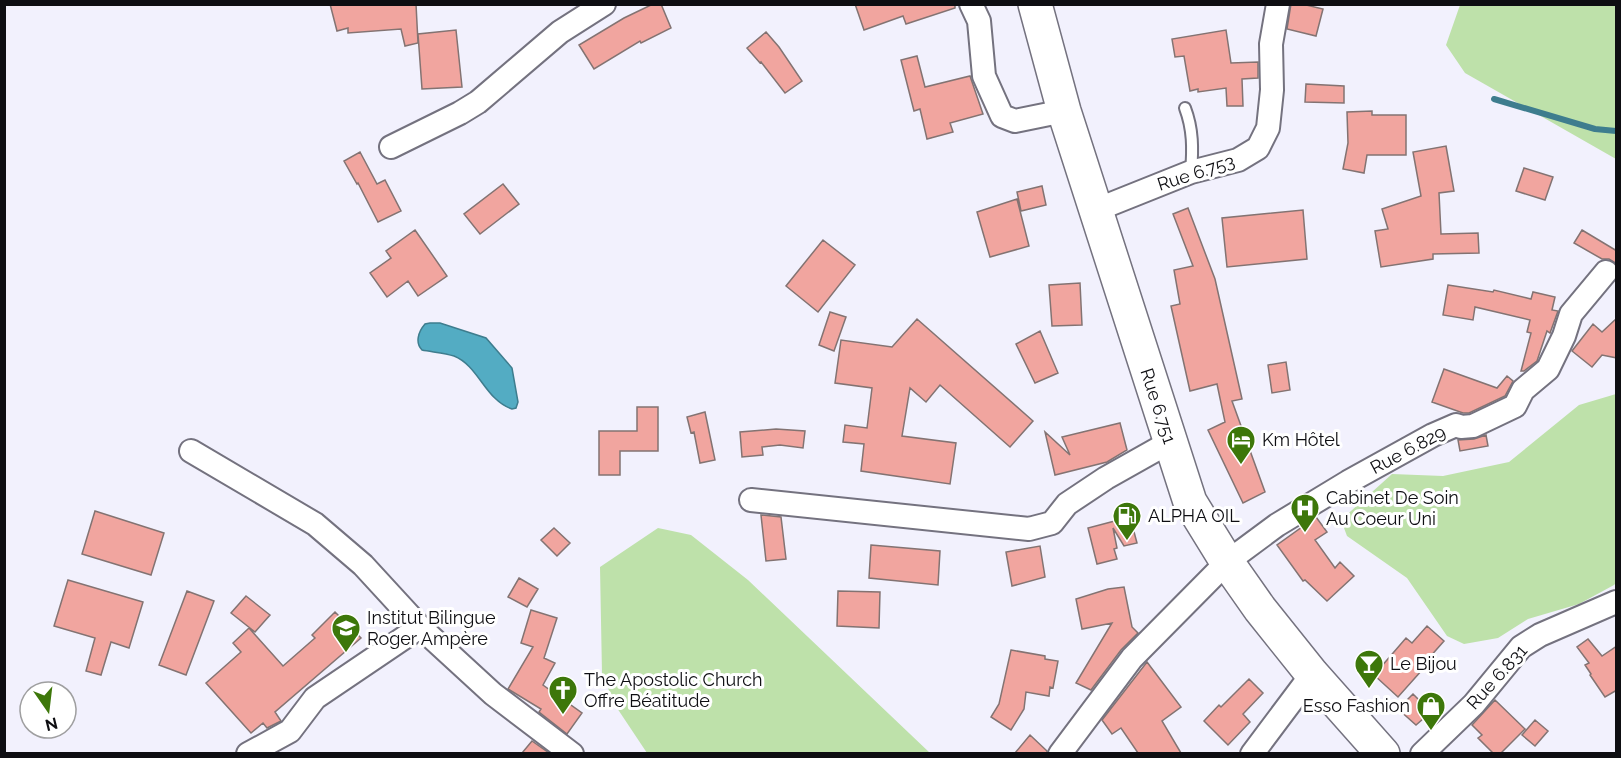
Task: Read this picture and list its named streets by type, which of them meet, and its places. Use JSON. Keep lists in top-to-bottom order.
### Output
{
  "streets": {
    "main road": ["Rue 6.751"],
    "street": ["Rue 6.753", "Rue 6.829", "Rue 6.831"]
  },
  "crossings": [
    ["Rue 6.753", "Rue 6.751"],
    ["Rue 6.751", "Rue 6.829"]
  ],
  "places": {
    "hotel": ["Km Hôtel"],
    "hospital": ["Cabinet De Soin Au Coeur Uni"],
    "fuel station": ["ALPHA OIL"],
    "school or university": ["Institut Bilingue Roger Ampère"],
    "bar": ["Le Bijou"],
    "church": ["The Apostolic Church Offre Béatitude"],
    "shop": ["Esso Fashion"]
  },
  "north": "bottom"
}
